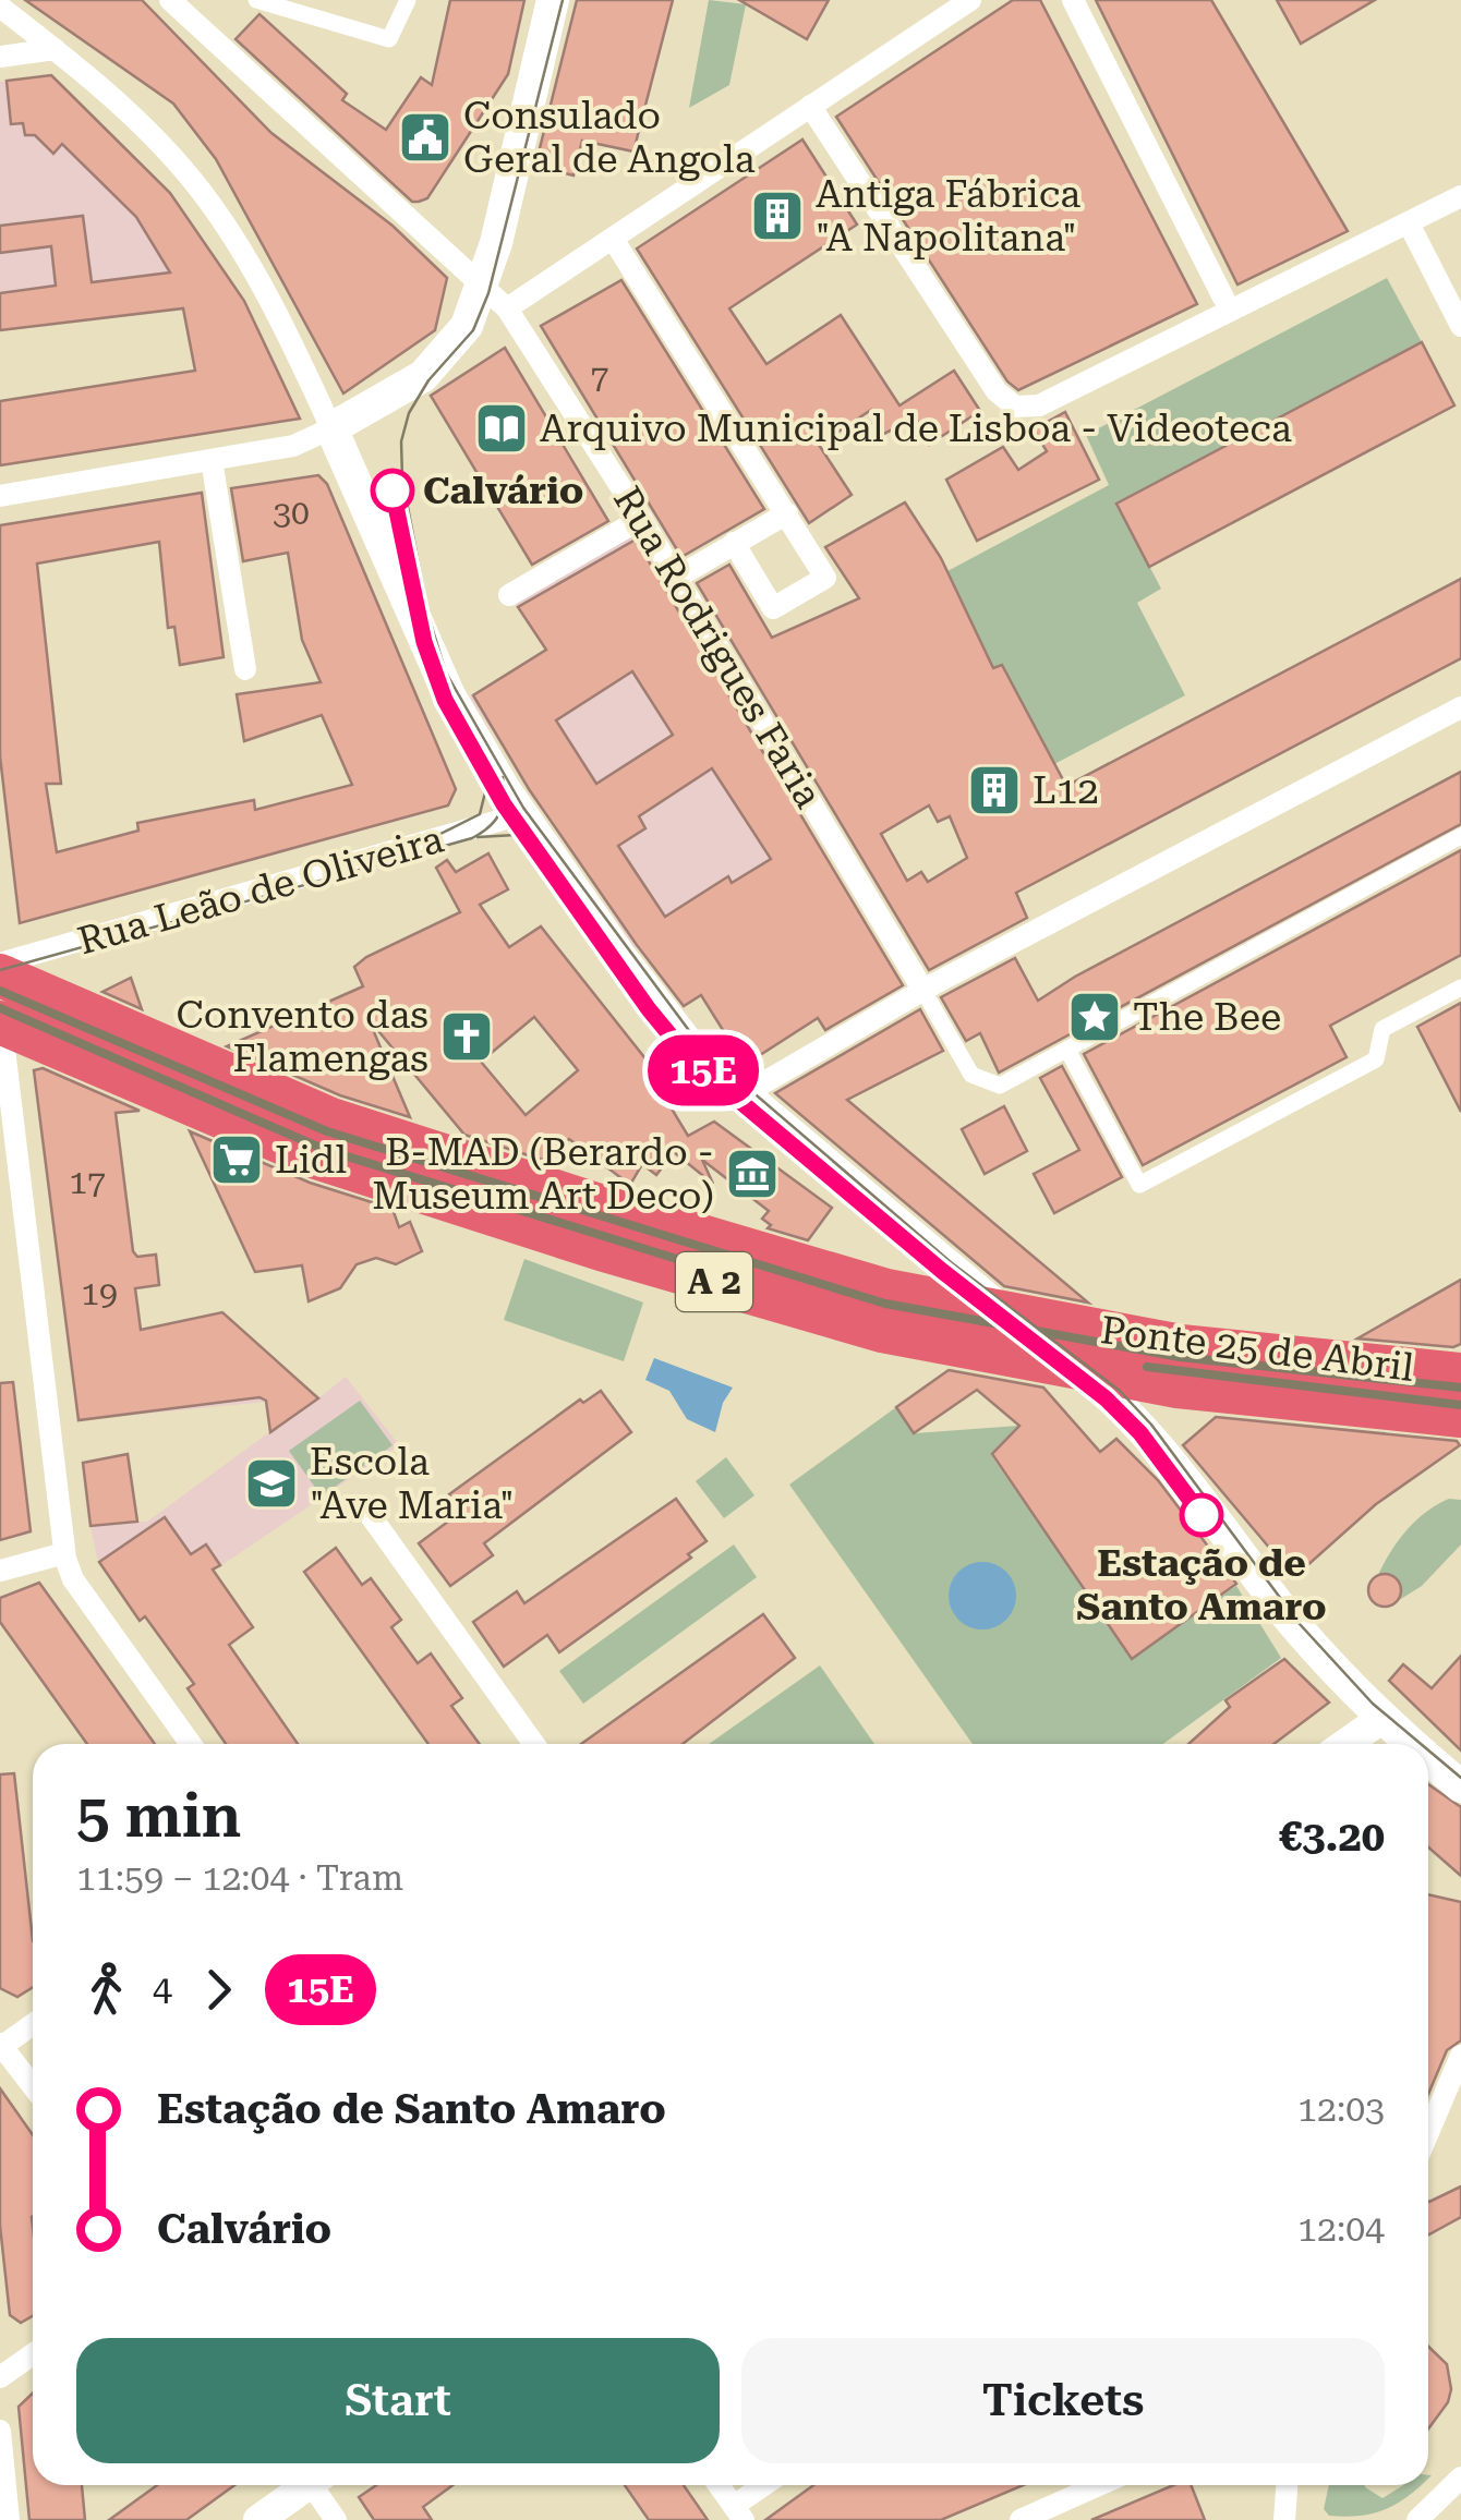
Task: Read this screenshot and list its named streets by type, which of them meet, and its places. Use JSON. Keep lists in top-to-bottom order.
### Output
{
  "streets": {
    "highway": ["A 2", "Ponte 25 de Abril"],
    "street": ["Rua Rodrigues Faria", "Rua Leão de Oliveira"]
  },
  "places": {
    "public building": ["Consulado Geral de Angola"],
    "building": ["Antiga Fábrica \"A Napolitana\"", "L12"],
    "library": ["Arquivo Municipal de Lisboa - Videoteca"],
    "other": ["Calvário", "Estação de Santo Amaro"],
    "place": ["The Bee"],
    "church": ["Convento das Flamengas"],
    "supermarket": ["Lidl"],
    "museum": ["B-MAD (Berardo - Museum Art Deco)"],
    "school or university": ["Escola \"Ave Maria\""]
  },
  "lines": ["tram line 15E"],
  "house_numbers": [
    "7",
    "30",
    "17",
    "19"
  ],
  "page": {
    "on_map": "15E",
    "heading": ["5 min", "11:59 – 12:04 · Tram", "€3.20"],
    "legs": ["4", "15E"],
    "list": [
      {
        "name": "Estação de Santo Amaro",
        "value": "12:03"
      },
      {
        "name": "Calvário",
        "value": "12:04"
      }
    ],
    "buttons": ["Start", "Tickets"]
  }
}
